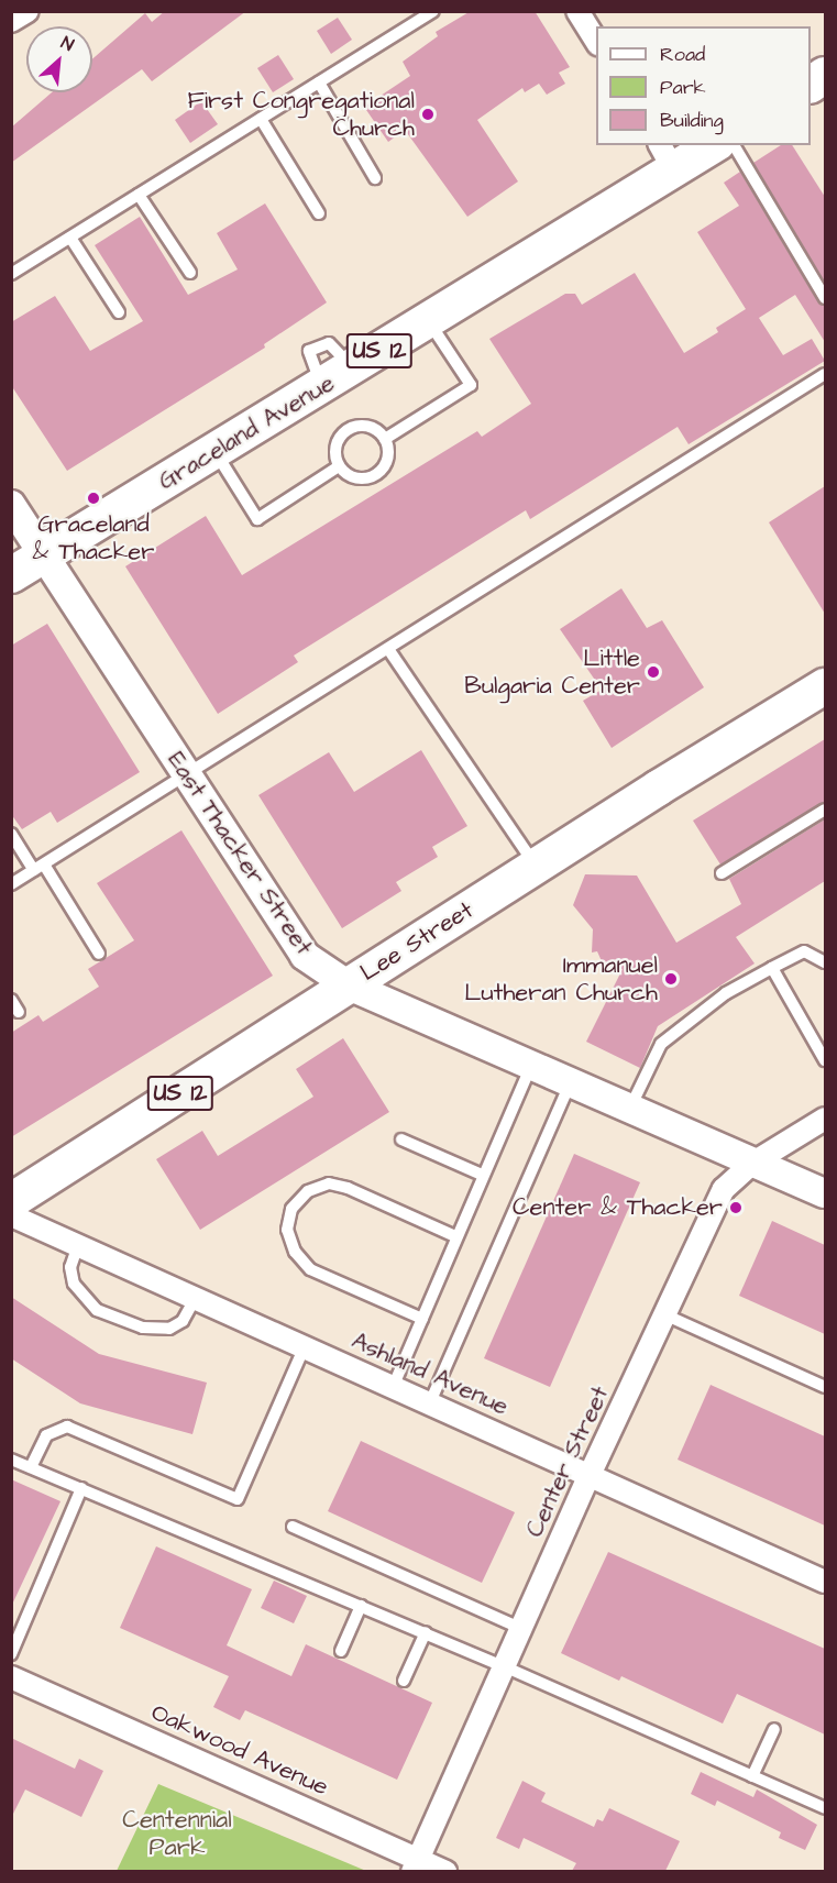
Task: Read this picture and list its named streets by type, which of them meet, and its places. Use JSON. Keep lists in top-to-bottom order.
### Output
{
  "streets": {
    "main road": ["US 12", "Graceland Avenue", "Lee Street"],
    "street": [
      "East Thacker Street",
      "Ashland Avenue",
      "Center Street",
      "Oakwood Avenue"
    ]
  },
  "crossings": [
    ["Graceland Avenue", "East Thacker Street"],
    ["East Thacker Street", "Lee Street"],
    ["East Thacker Street", "Center Street"],
    ["Ashland Avenue", "Center Street"],
    ["Center Street", "Oakwood Avenue"]
  ],
  "parks": ["Centennial Park"],
  "places": [
    "First Congregational Church",
    "Graceland & Thacker",
    "Little Bulgaria Center",
    "Immanuel Lutheran Church",
    "Center & Thacker"
  ],
  "legend": ["Road", "Park", "Building"],
  "north": "top right"
}
